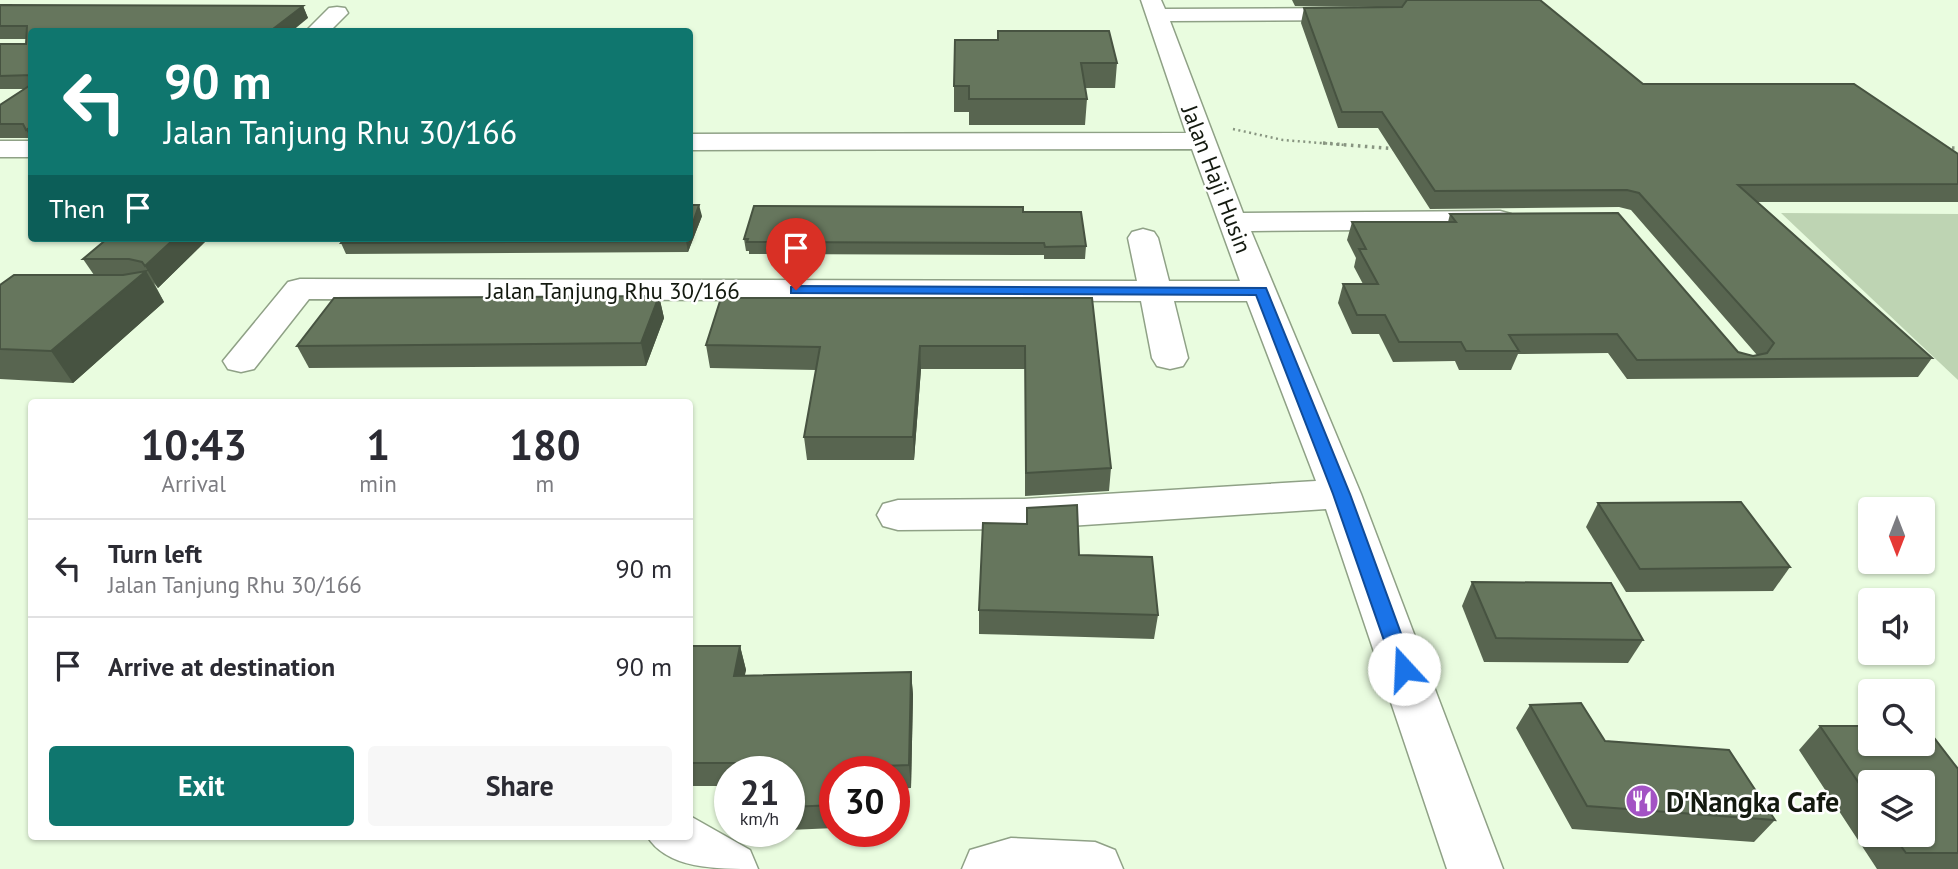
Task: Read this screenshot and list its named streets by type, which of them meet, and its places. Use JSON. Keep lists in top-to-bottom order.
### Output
{
  "streets": {
    "street": ["Jalan Haji Husin", "Jalan Tanjung Rhu 30/166"]
  },
  "crossings": [
    ["Jalan Haji Husin", "Jalan Tanjung Rhu 30/166"]
  ],
  "places": {
    "restaurant": ["D'Nangka Cafe"]
  },
  "north": "bottom",
  "page": {
    "turn": ["90 m", "Jalan Tanjung Rhu 30/166"],
    "then": "Then",
    "eta": [
      "10:43",
      "Arrival",
      "1",
      "min",
      "180",
      "m"
    ],
    "list": [
      {
        "name": "Turn left",
        "note": "Jalan Tanjung Rhu 30/166",
        "value": "90 m"
      },
      {
        "name": "Arrive at destination",
        "value": "90 m"
      }
    ],
    "buttons": ["Exit", "Share"],
    "speed": "21 km/h",
    "limit": "30"
  }
}
